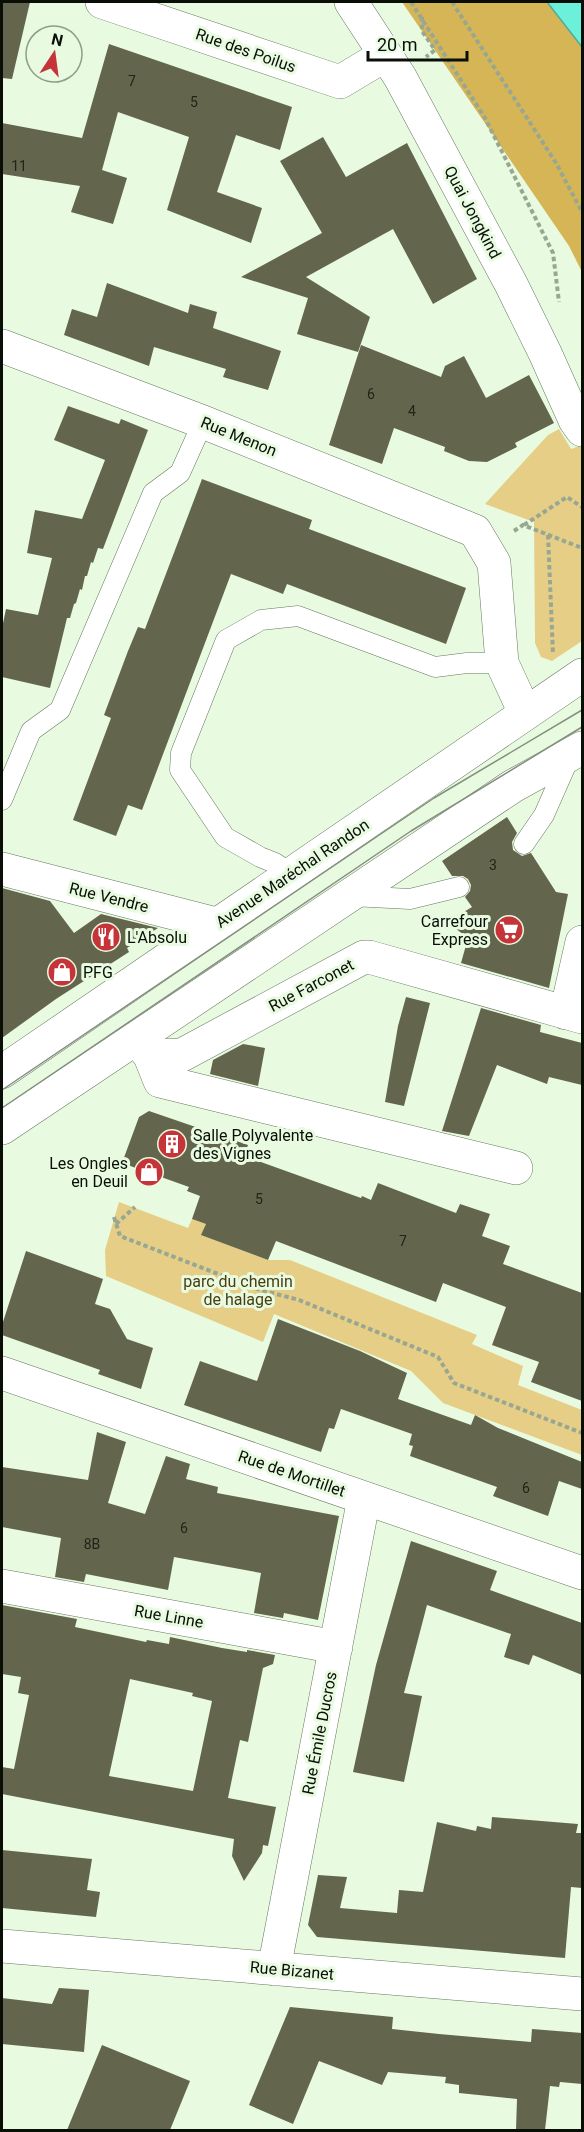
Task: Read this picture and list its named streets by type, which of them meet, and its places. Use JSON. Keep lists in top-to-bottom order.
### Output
{
  "streets": {
    "street": [
      "Rue des Poilus",
      "Quai Jongkind",
      "Rue Menon",
      "Avenue Maréchal Randon",
      "Rue Vendre",
      "Rue Farconet",
      "Rue de Mortillet",
      "Rue Linne",
      "Rue Émile Ducros",
      "Rue Bizanet"
    ]
  },
  "crossings": [
    ["Rue des Poilus", "Quai Jongkind"],
    ["Avenue Maréchal Randon", "Rue Vendre"],
    ["Rue de Mortillet", "Rue Émile Ducros"],
    ["Rue Linne", "Rue Émile Ducros"],
    ["Rue Émile Ducros", "Rue Bizanet"]
  ],
  "parks": ["parc du chemin de halage"],
  "places": {
    "supermarket": ["Carrefour Express"],
    "restaurant": ["L'Absolu"],
    "shop": ["PFG", "Les Ongles en Deuil"],
    "building": ["Salle Polyvalente des Vignes"]
  },
  "house_numbers": [
    "7",
    "5",
    "11",
    "6",
    "4",
    "3",
    "5",
    "7",
    "6",
    "6",
    "8B"
  ],
  "scale_bar": "20 m",
  "north": "top"
}
